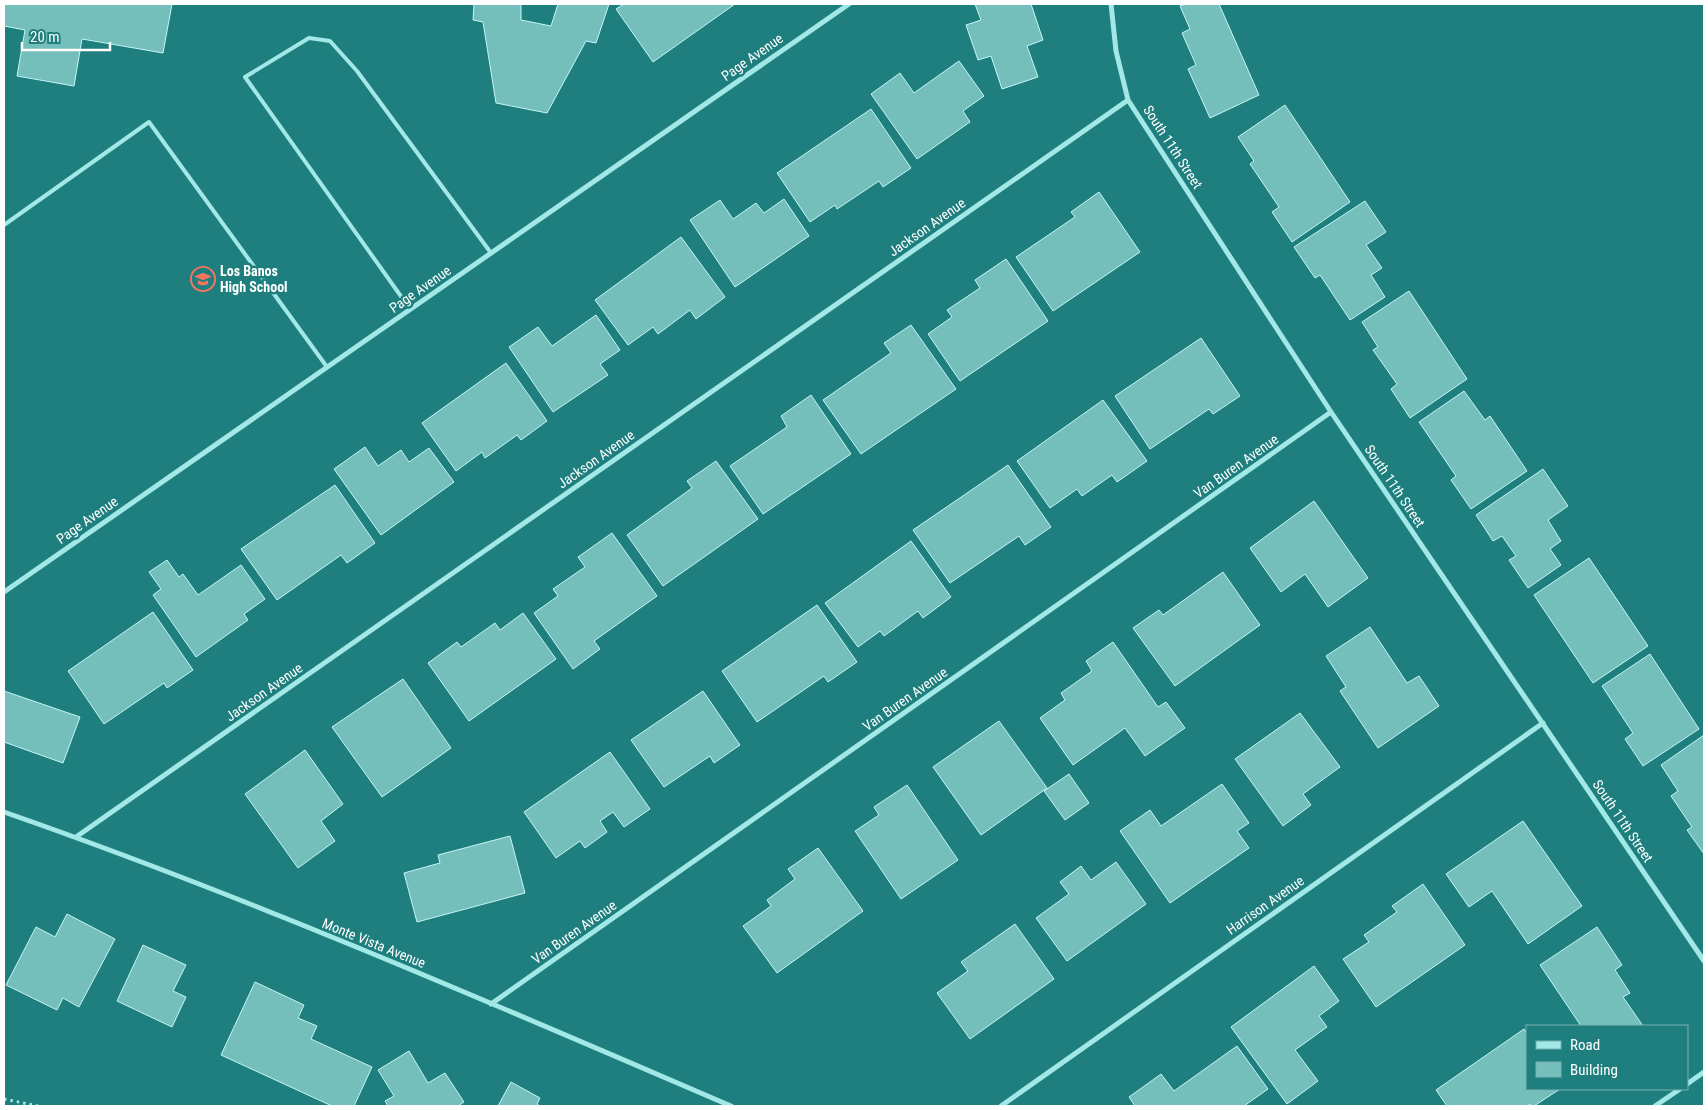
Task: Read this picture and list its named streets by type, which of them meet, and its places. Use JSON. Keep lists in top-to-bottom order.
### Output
{
  "streets": {
    "street": [
      "Page Avenue",
      "South 11th Street",
      "Jackson Avenue",
      "Van Buren Avenue",
      "Harrison Avenue",
      "Monte Vista Avenue"
    ]
  },
  "crossings": [
    ["South 11th Street", "Jackson Avenue"],
    ["South 11th Street", "Van Buren Avenue"],
    ["South 11th Street", "Harrison Avenue"],
    ["Jackson Avenue", "Monte Vista Avenue"],
    ["Van Buren Avenue", "Monte Vista Avenue"]
  ],
  "places": {
    "school or university": ["Los Banos High School"]
  },
  "legend": ["Road", "Building"],
  "scale_bar": "20 m"
}
